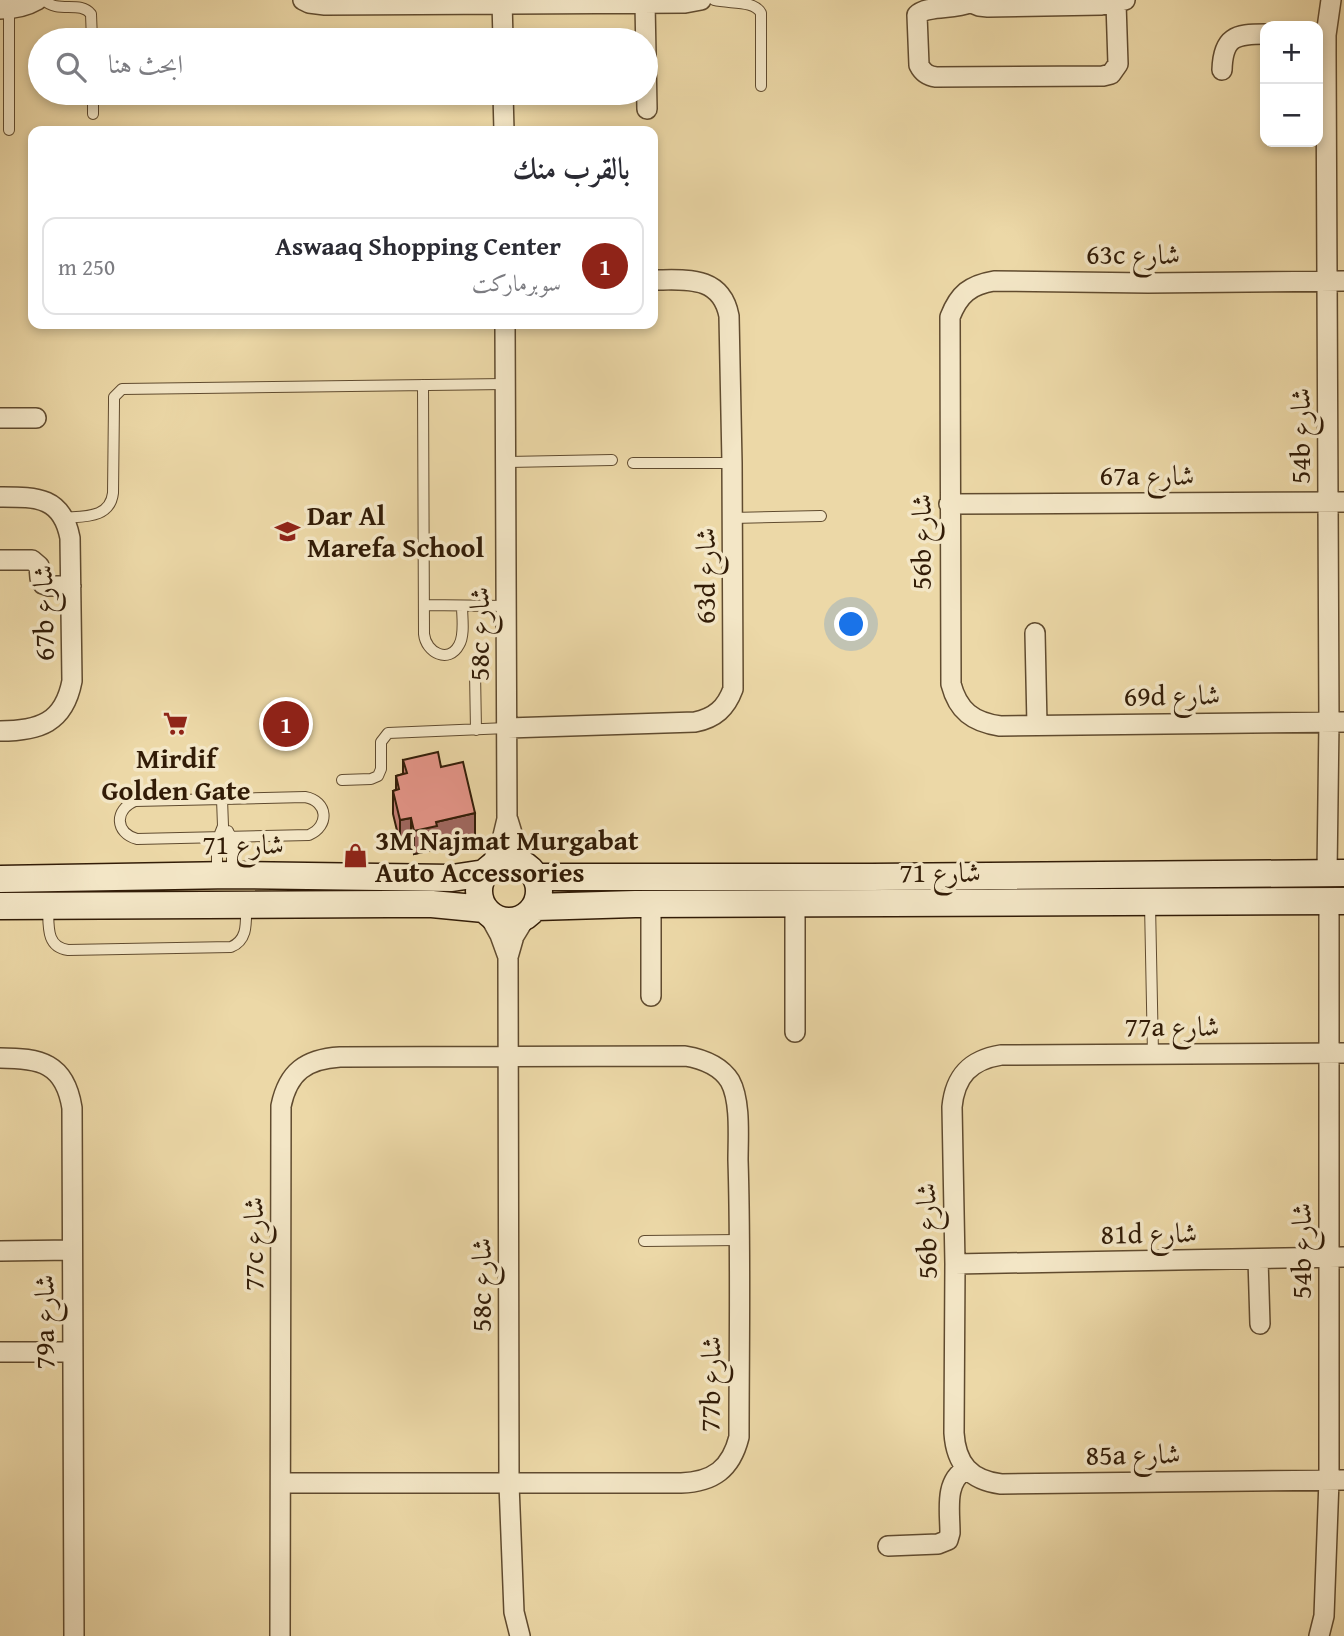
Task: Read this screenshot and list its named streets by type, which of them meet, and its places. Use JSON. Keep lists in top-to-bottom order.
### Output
{
  "streets": {
    "street": [
      "63c شارع",
      "54b شارع",
      "67a شارع",
      "56b شارع",
      "63d شارع",
      "67b شارع",
      "58c شارع",
      "69d شارع",
      "شارع 71",
      "77a شارع",
      "81d شارع",
      "77c شارع",
      "79a شارع",
      "77b شارع",
      "85a شارع"
    ]
  },
  "crossings": [
    ["63c شارع", "54b شارع"],
    ["63c شارع", "56b شارع"],
    ["54b شارع", "67a شارع"],
    ["54b شارع", "69d شارع"],
    ["54b شارع", "شارع 71"],
    ["54b شارع", "77a شارع"],
    ["54b شارع", "81d شارع"],
    ["54b شارع", "85a شارع"],
    ["67a شارع", "56b شارع"],
    ["56b شارع", "69d شارع"],
    ["56b شارع", "77a شارع"],
    ["56b شارع", "81d شارع"],
    ["56b شارع", "85a شارع"],
    ["63d شارع", "58c شارع"],
    ["58c شارع", "شارع 71"],
    ["58c شارع", "77c شارع"],
    ["58c شارع", "77b شارع"],
    ["77c شارع", "77b شارع"]
  ],
  "places": {
    "school or university": ["Dar Al Marefa School"],
    "supermarket": ["Mirdif Golden Gate"],
    "shop": ["3M Najmat Murgabat Auto Accessories"]
  },
  "page": {
    "map_buttons": ["+", "−"],
    "search": "ابحث هنا",
    "heading": "بالقرب منك",
    "list": [
      {
        "mark": "1",
        "name": "Aswaaq Shopping Center",
        "note": "سوبرماركت",
        "value": "250 m"
      }
    ],
    "pins": "1"
  }
}
